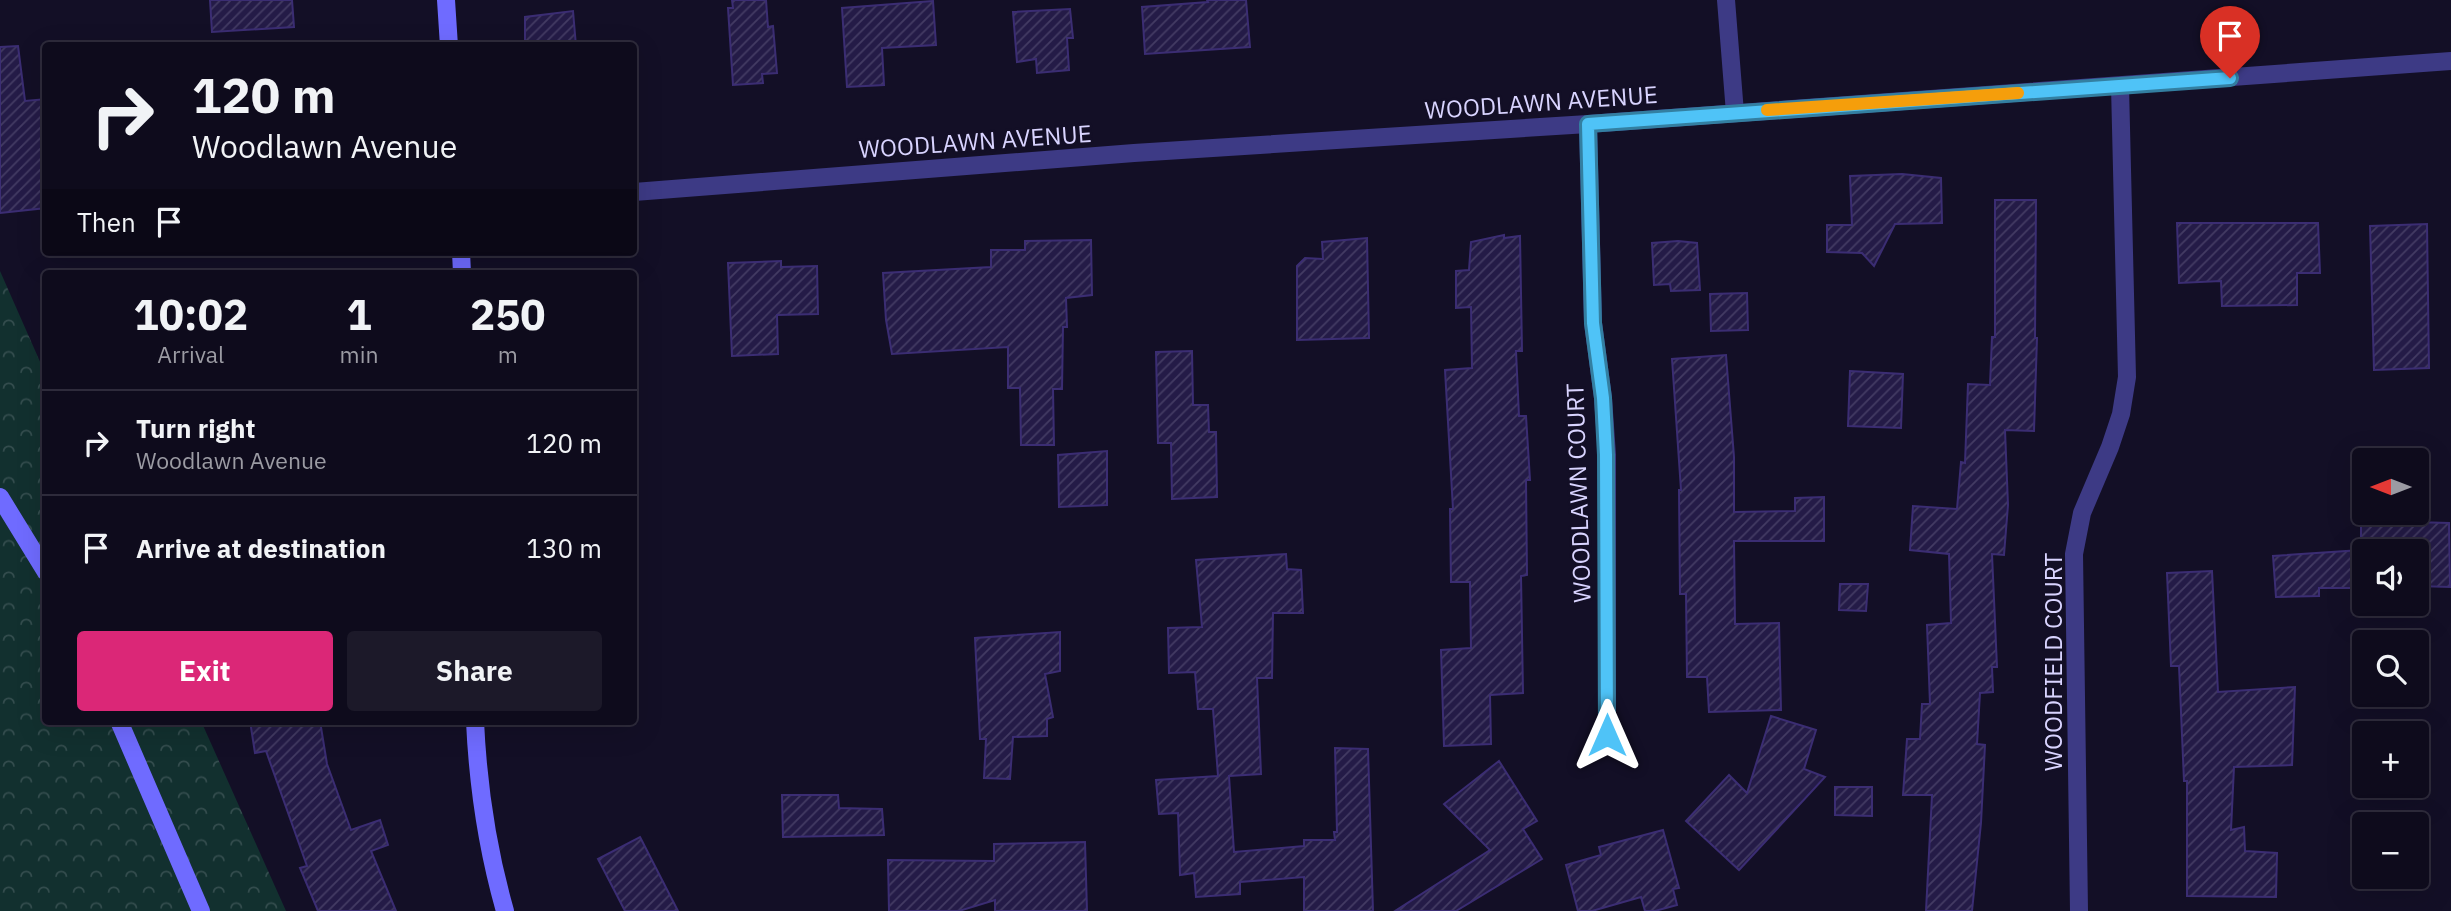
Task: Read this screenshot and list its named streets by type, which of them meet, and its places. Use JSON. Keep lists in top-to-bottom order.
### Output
{
  "streets": {
    "street": ["WOODLAWN AVENUE", "WOODLAWN COURT", "WOODFIELD COURT"]
  },
  "crossings": [
    ["WOODLAWN AVENUE", "WOODLAWN COURT"],
    ["WOODLAWN AVENUE", "WOODFIELD COURT"]
  ],
  "north": "left",
  "page": {
    "turn": ["120 m", "Woodlawn Avenue"],
    "then": "Then",
    "eta": [
      "10:02",
      "Arrival",
      "1",
      "min",
      "250",
      "m"
    ],
    "list": [
      {
        "name": "Turn right",
        "note": "Woodlawn Avenue",
        "value": "120 m"
      },
      {
        "name": "Arrive at destination",
        "value": "130 m"
      }
    ],
    "map_buttons": ["+", "−"],
    "buttons": ["Exit", "Share"]
  }
}
